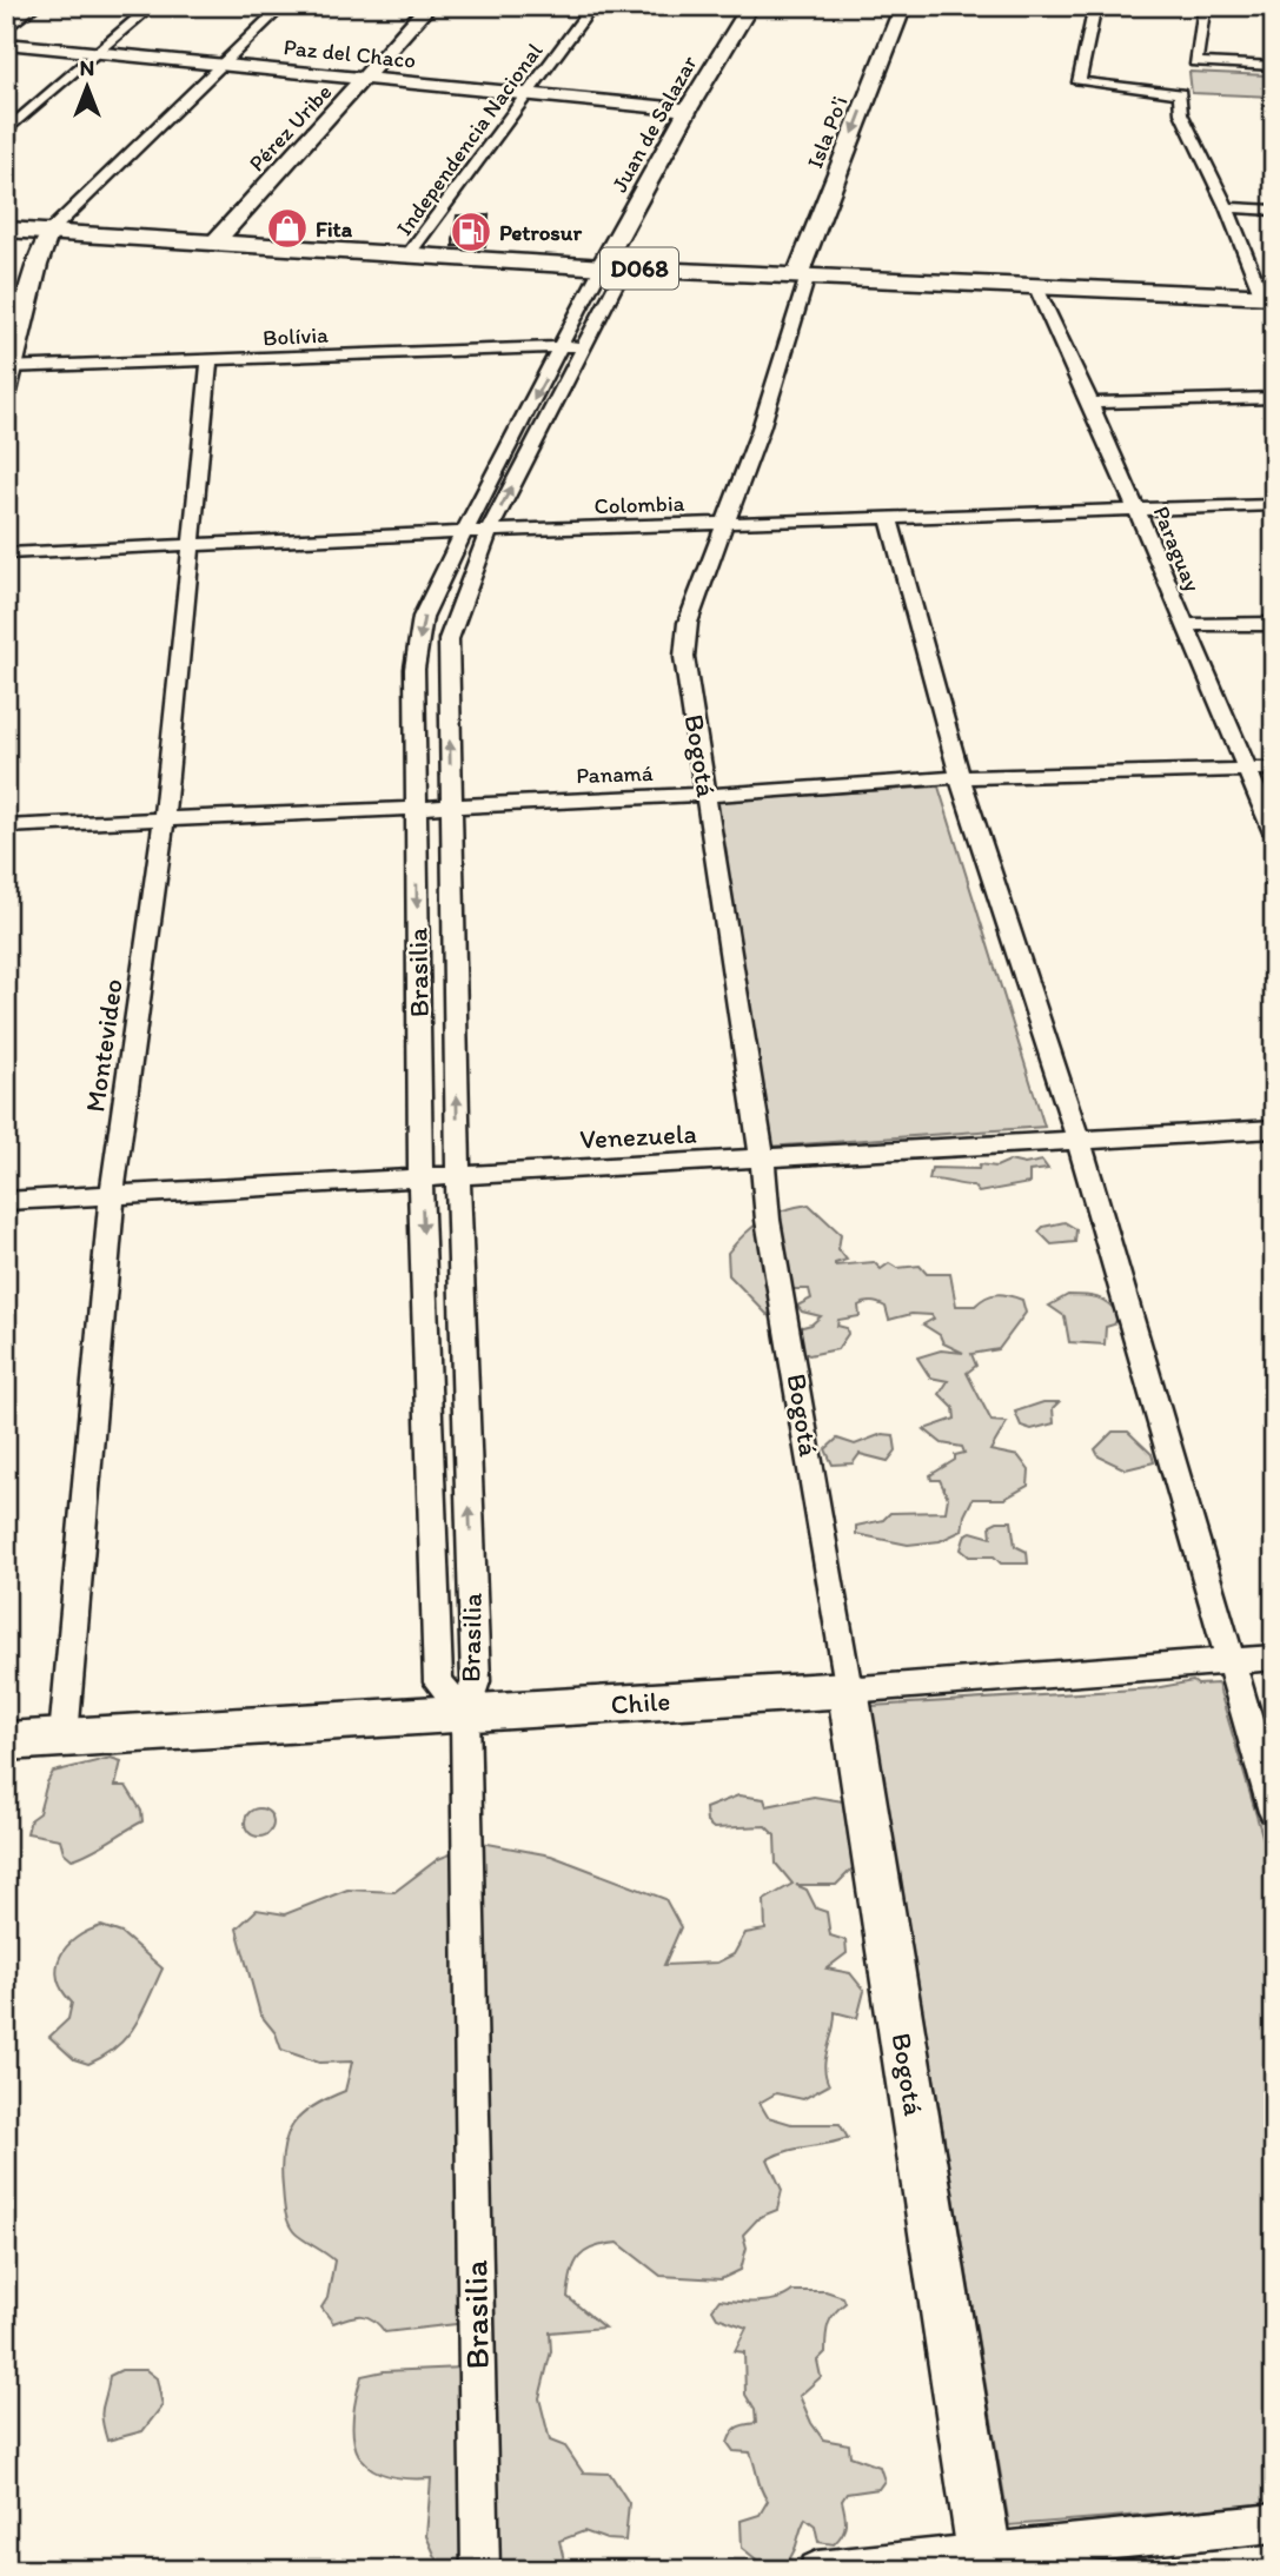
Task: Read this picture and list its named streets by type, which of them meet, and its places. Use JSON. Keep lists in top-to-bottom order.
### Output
{
  "streets": {
    "main road": ["D068"],
    "street": [
      "Paz del Chaco",
      "Juan de Salazar",
      "Pérez Uribe",
      "Isla Po'i",
      "Independencia Nacional",
      "Bolívia",
      "Colombia",
      "Paraguay",
      "Bogotá",
      "Panamá",
      "Brasilia",
      "Montevideo",
      "Venezuela",
      "Chile"
    ]
  },
  "crossings": [
    ["Paz del Chaco", "Juan de Salazar"],
    ["Paz del Chaco", "Pérez Uribe"],
    ["Paz del Chaco", "Independencia Nacional"],
    ["Juan de Salazar", "D068"],
    ["Juan de Salazar", "Brasilia"],
    ["Pérez Uribe", "D068"],
    ["Isla Po'i", "D068"],
    ["Isla Po'i", "Bogotá"],
    ["Independencia Nacional", "D068"],
    ["D068", "Paraguay"],
    ["D068", "Bogotá"],
    ["D068", "Brasilia"],
    ["Bolívia", "Brasilia"],
    ["Bolívia", "Montevideo"],
    ["Colombia", "Paraguay"],
    ["Colombia", "Bogotá"],
    ["Colombia", "Brasilia"],
    ["Colombia", "Montevideo"],
    ["Paraguay", "Panamá"],
    ["Bogotá", "Panamá"],
    ["Bogotá", "Venezuela"],
    ["Bogotá", "Chile"],
    ["Panamá", "Brasilia"],
    ["Panamá", "Montevideo"],
    ["Brasilia", "Venezuela"],
    ["Brasilia", "Chile"],
    ["Montevideo", "Venezuela"],
    ["Montevideo", "Chile"]
  ],
  "places": {
    "shop": ["Fita"],
    "fuel station": ["Petrosur"]
  },
  "north": "top"
}
